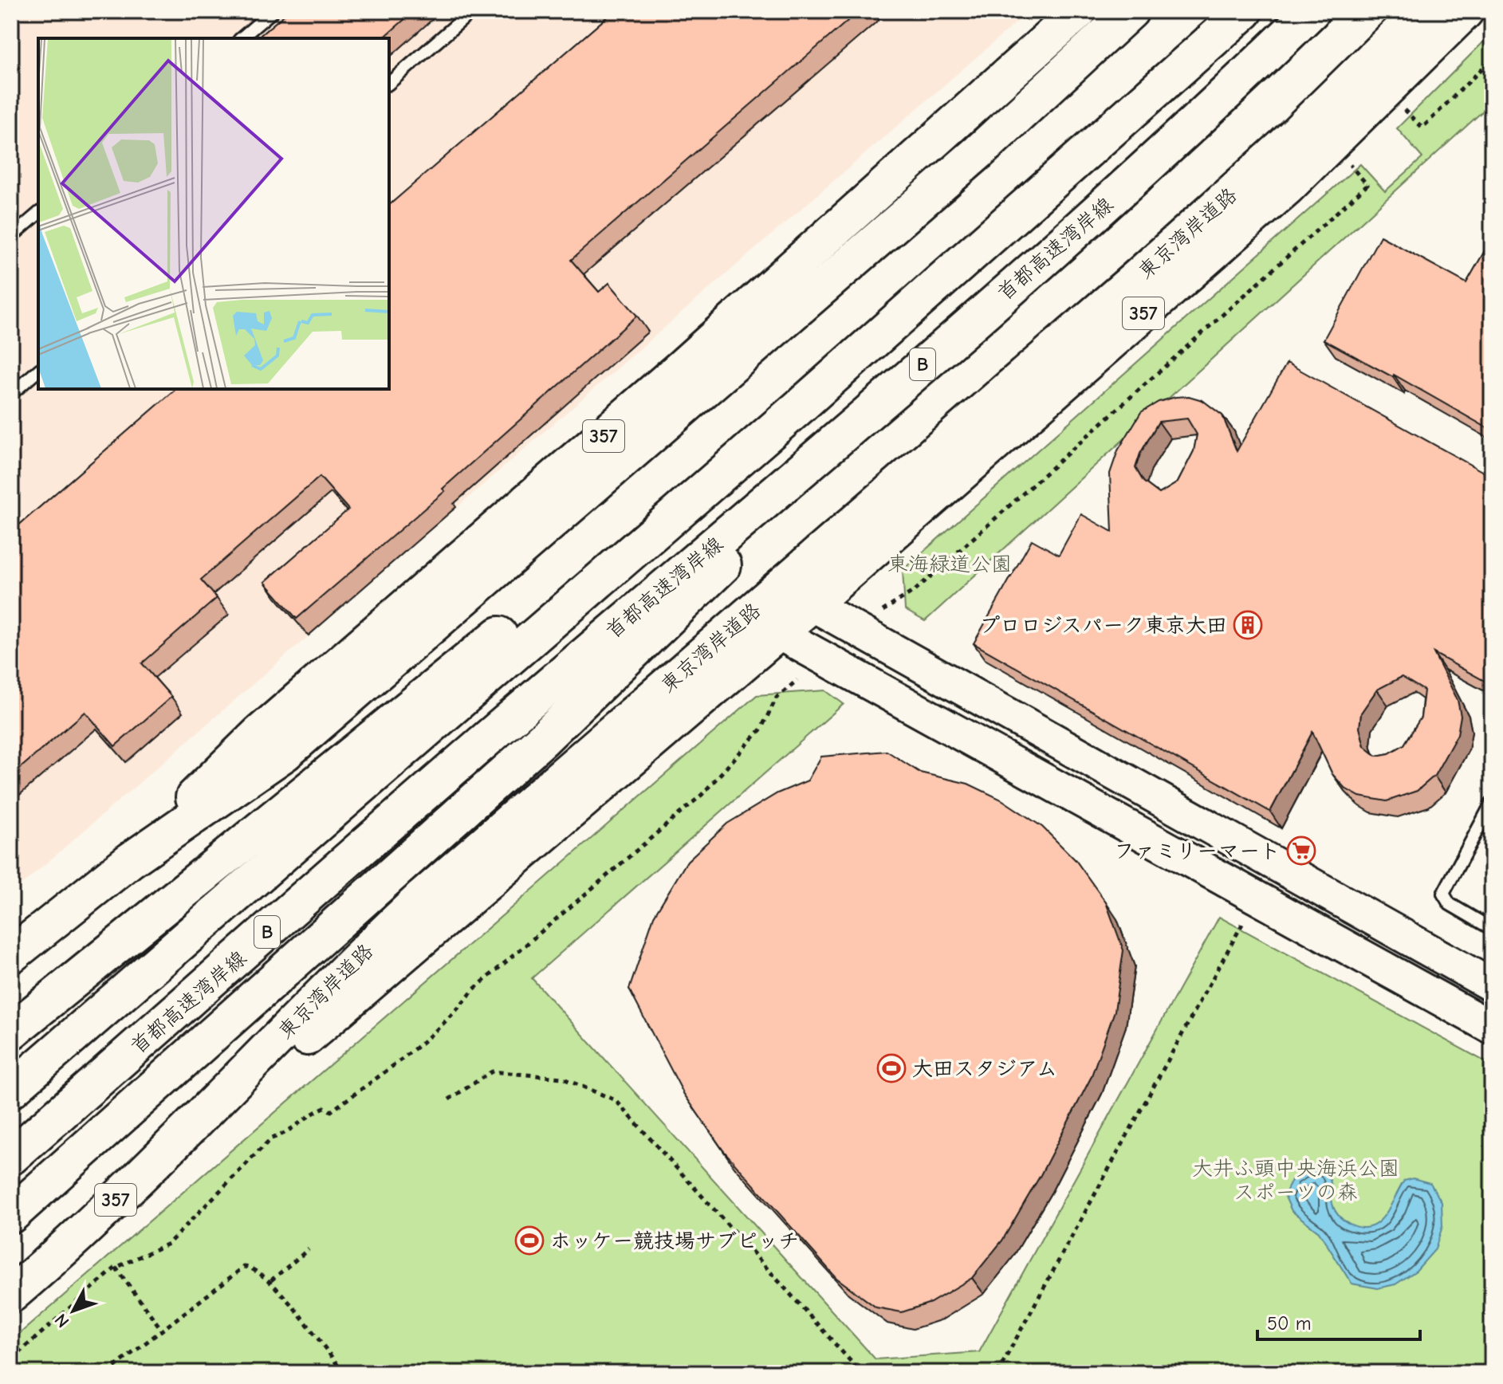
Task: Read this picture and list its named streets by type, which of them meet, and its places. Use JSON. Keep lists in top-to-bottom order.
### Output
{
  "streets": {
    "highway": [
      "東京湾岸道路",
      "首都高速湾岸線",
      "357",
      "B"
    ]
  },
  "crossings": [
    ["東京湾岸道路", "357"],
    ["首都高速湾岸線", "B"]
  ],
  "parks": ["東海緑道公園", "大井ふ頭中央海浜公園 スポーツの森"],
  "places": {
    "building": ["プロロジスパーク東京大田"],
    "supermarket": ["ファミリーマート"],
    "sports": ["大田スタジアム", "ホッケー競技場サブピッチ"]
  },
  "scale_bar": "50 m",
  "north": "bottom left"
}
